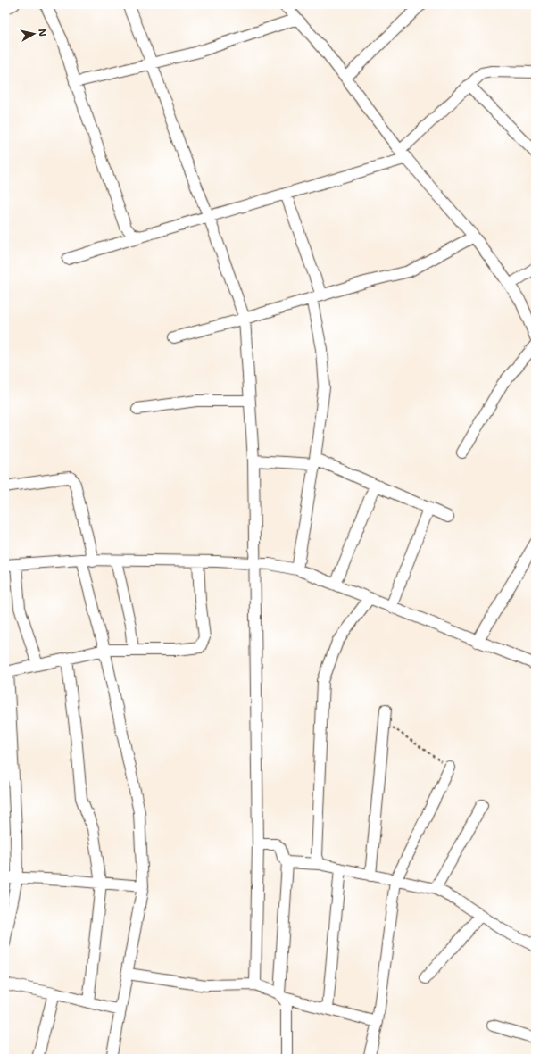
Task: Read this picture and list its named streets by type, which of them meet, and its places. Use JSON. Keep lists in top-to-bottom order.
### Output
{
  "north": "right"
}
